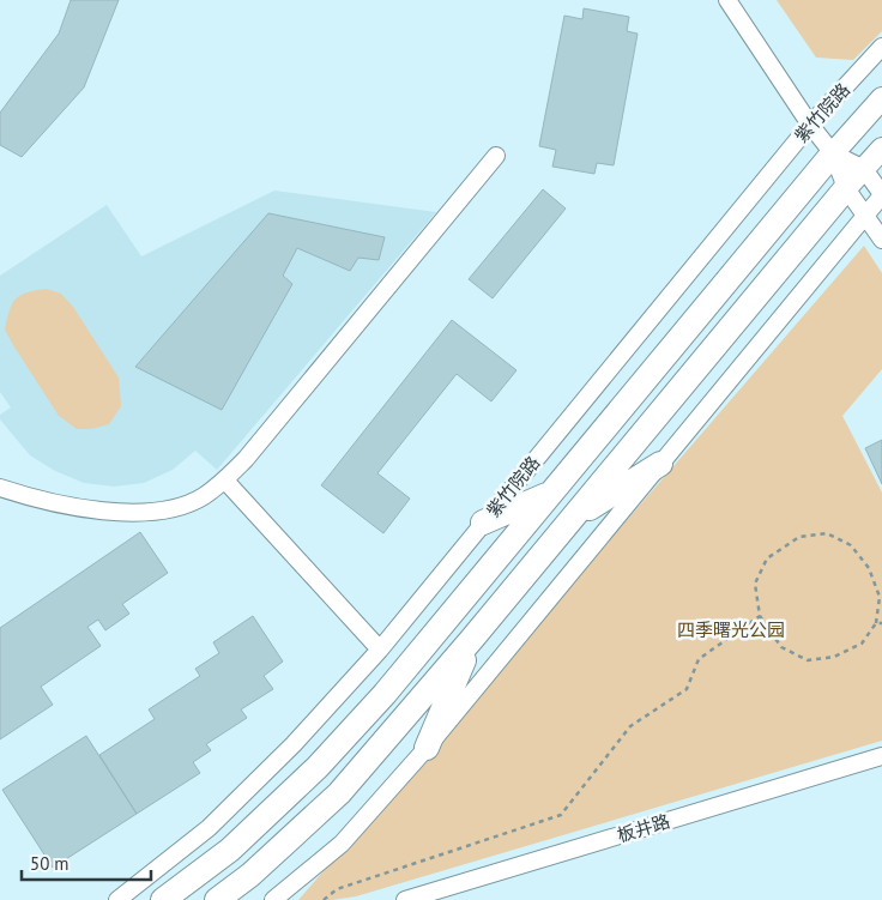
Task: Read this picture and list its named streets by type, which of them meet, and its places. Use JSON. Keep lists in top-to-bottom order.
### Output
{
  "streets": {
    "highway": ["紫竹院路"],
    "street": ["板井路"]
  },
  "parks": ["四季曙光公园"],
  "scale_bar": "50 m"
}
